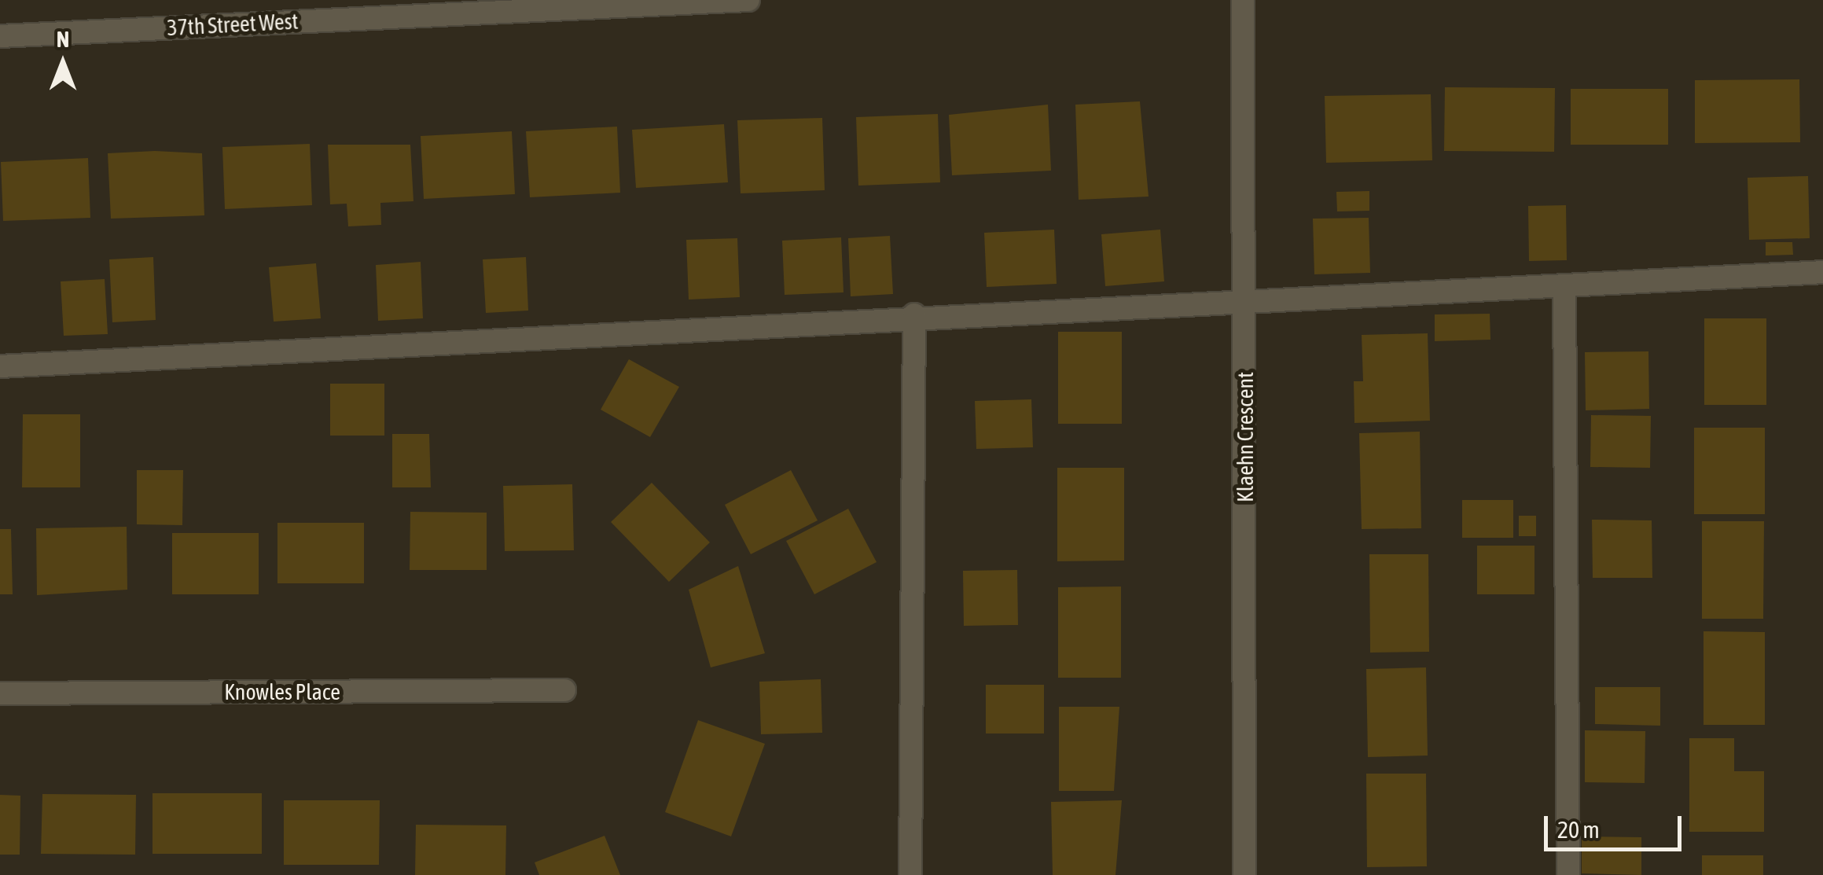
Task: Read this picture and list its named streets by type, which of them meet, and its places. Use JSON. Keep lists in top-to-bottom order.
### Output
{
  "streets": {
    "street": ["37th Street West", "Klaehn Crescent", "Knowles Place"]
  },
  "scale_bar": "20 m",
  "north": "top"
}
